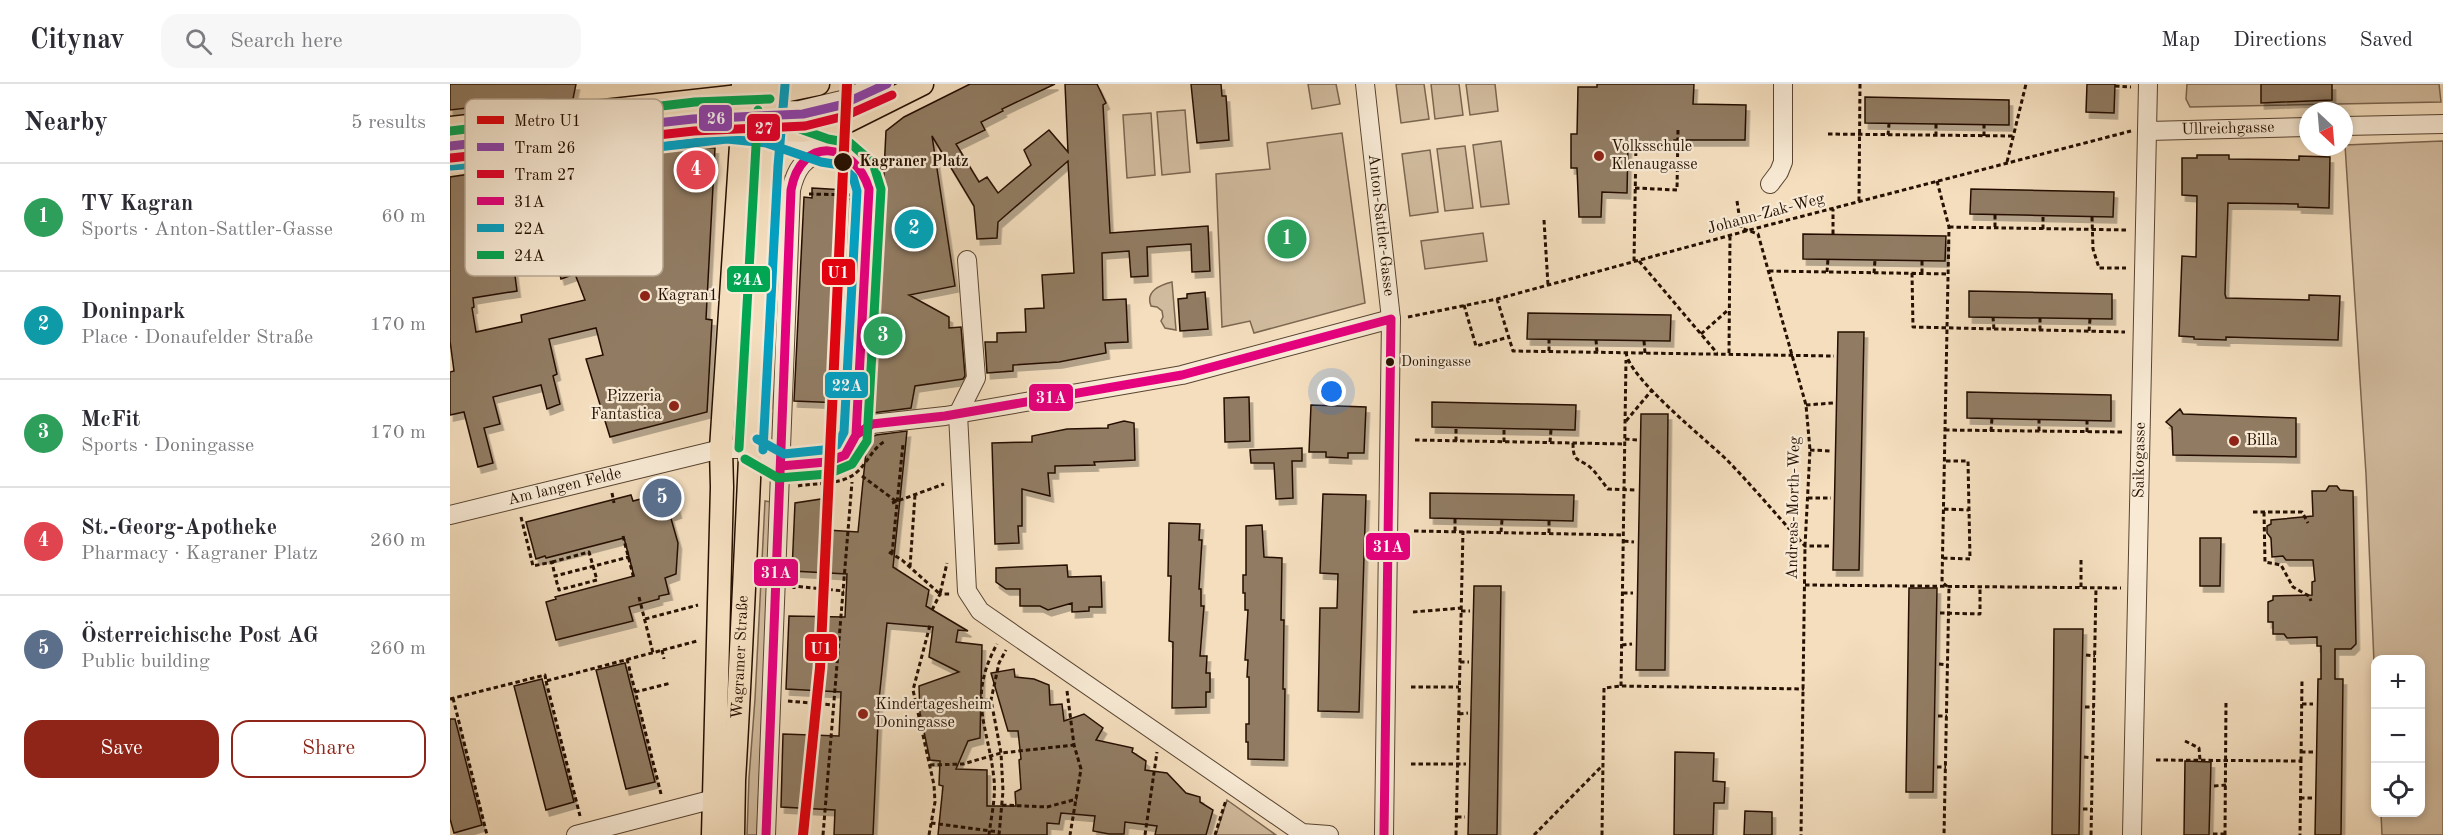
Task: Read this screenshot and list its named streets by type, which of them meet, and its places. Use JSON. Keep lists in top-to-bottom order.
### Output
{
  "streets": {
    "main road": ["Wagramer Straße"],
    "street": [
      "Ullreichgasse",
      "Anton-Sattler-Gasse",
      "Saikogasse",
      "Am langen Felde"
    ],
    "path": ["Johann-Zak-Weg", "Andreas-Morth-Weg"]
  },
  "crossings": [
    ["Ullreichgasse", "Johann-Zak-Weg"],
    ["Ullreichgasse", "Saikogasse"],
    ["Johann-Zak-Weg", "Anton-Sattler-Gasse"],
    ["Johann-Zak-Weg", "Saikogasse"],
    ["Johann-Zak-Weg", "Andreas-Morth-Weg"],
    ["Am langen Felde", "Wagramer Straße"]
  ],
  "places": [
    "Volksschule Klenaugasse",
    "Kagraner Platz",
    "Kagran1",
    "Doningasse",
    "Pizzeria Fantastica",
    "Billa",
    "Kindertagesheim Doningasse"
  ],
  "lines": [
    "metro line U1",
    "tram line 26",
    "transit line 22A",
    "tram line 27",
    "transit line 24A",
    "transit line 31A"
  ],
  "legend": [
    "Metro U1",
    "Tram 26",
    "Tram 27",
    "31A",
    "22A",
    "24A"
  ],
  "north": "bottom right",
  "page": {
    "header": "Citynav",
    "search": "Search here",
    "nav": ["Map", "Directions", "Saved"],
    "heading": ["Nearby", "5 results"],
    "pins": [
      "4",
      "2",
      "1",
      "3",
      "5"
    ],
    "list": [
      {
        "mark": "1",
        "name": "TV Kagran",
        "note": "Sports · Anton-Sattler-Gasse",
        "value": "60 m"
      },
      {
        "mark": "2",
        "name": "Doninpark",
        "note": "Place · Donaufelder Straße",
        "value": "170 m"
      },
      {
        "mark": "3",
        "name": "McFit",
        "note": "Sports · Doningasse",
        "value": "170 m"
      },
      {
        "mark": "4",
        "name": "St.-Georg-Apotheke",
        "note": "Pharmacy · Kagraner Platz",
        "value": "260 m"
      },
      {
        "mark": "5",
        "name": "Österreichische Post AG",
        "note": "Public building",
        "value": "260 m"
      }
    ],
    "map_buttons": ["+", "−"],
    "buttons": ["Save", "Share"]
  }
}
